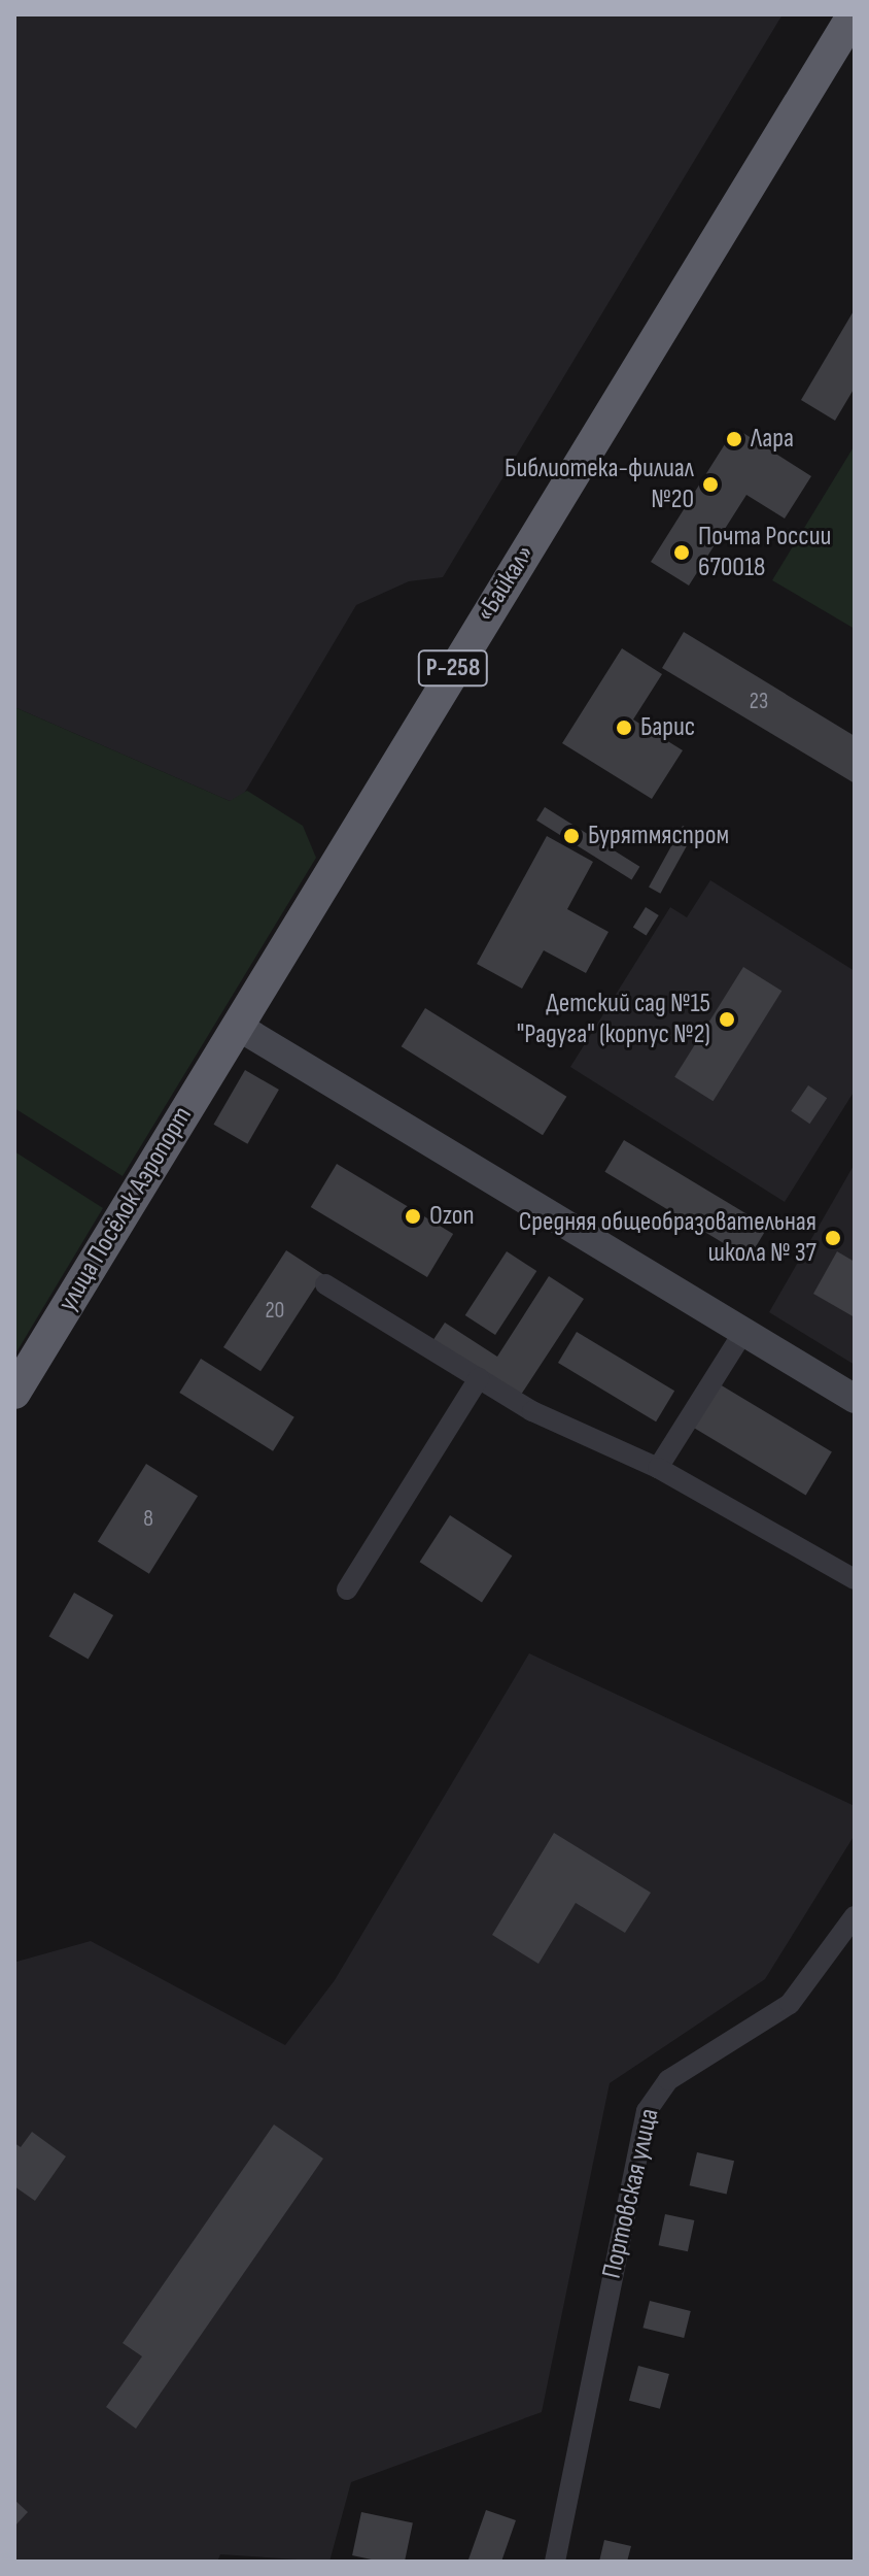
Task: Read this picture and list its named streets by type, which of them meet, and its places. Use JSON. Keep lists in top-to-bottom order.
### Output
{
  "streets": {
    "highway": ["«Байкал»", "Р-258", "улица Посёлок Аэропорт"],
    "street": ["Портовская улица"]
  },
  "crossings": [
    ["«Байкал»", "улица Посёлок Аэропорт"]
  ],
  "places": [
    "Лара",
    "Библиотека-филиал №20",
    "Почта России 670018",
    "Барис",
    "Бурятмяспром",
    "Детский сад №15 \"Радуга\" (корпус №2)",
    "Ozon",
    "Средняя общеобразовательная школа № 37"
  ],
  "house_numbers": ["23", "20", "8"]
}
